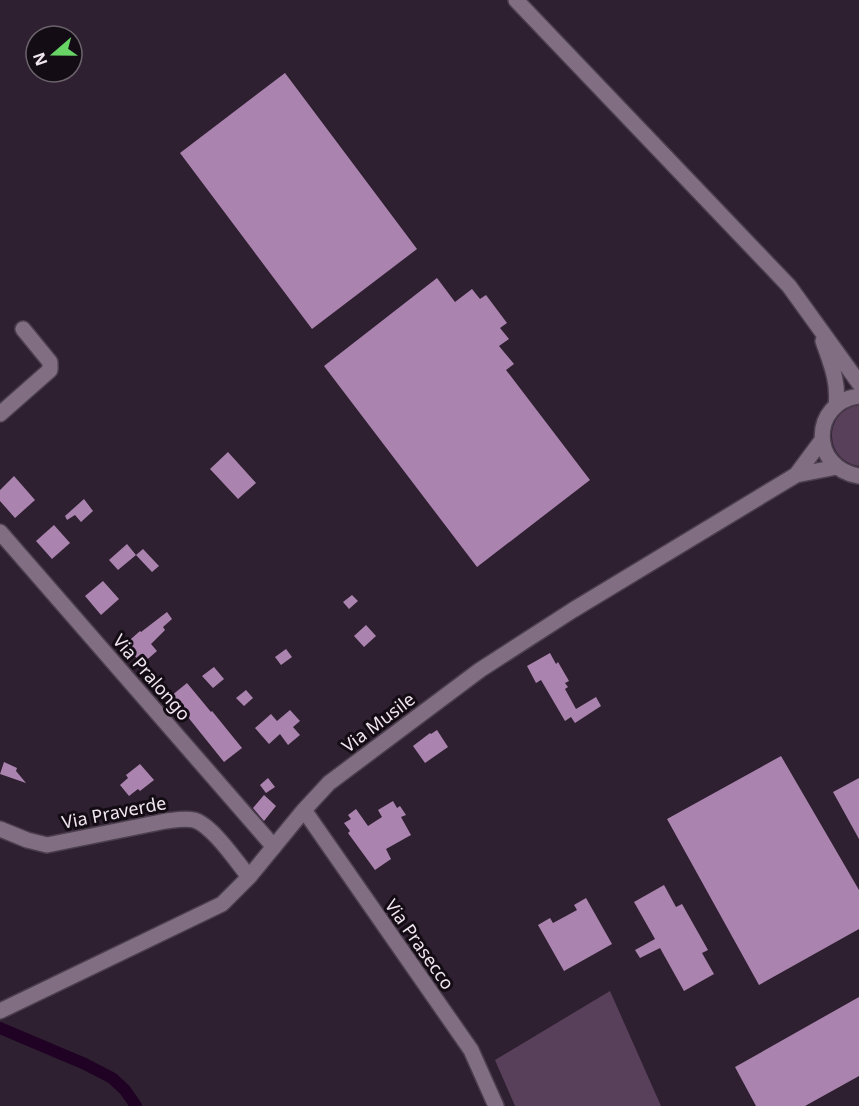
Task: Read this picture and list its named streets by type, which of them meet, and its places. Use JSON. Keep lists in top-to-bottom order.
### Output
{
  "streets": {
    "street": [
      "Via Pralongo",
      "Via Musile",
      "Via Praverde",
      "Via Prasecco"
    ]
  },
  "crossings": [
    ["Via Pralongo", "Via Musile"],
    ["Via Musile", "Via Praverde"],
    ["Via Musile", "Via Prasecco"]
  ],
  "north": "left"
}
